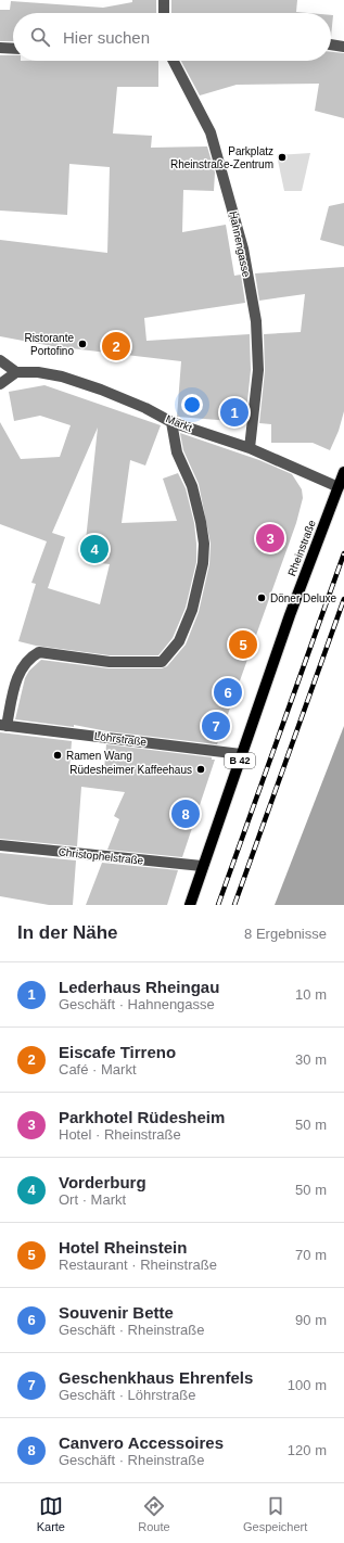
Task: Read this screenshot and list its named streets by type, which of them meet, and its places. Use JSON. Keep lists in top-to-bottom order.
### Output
{
  "streets": {
    "main road": ["Rheinstraße", "B 42"],
    "street": [
      "Hahnengasse",
      "Markt",
      "Löhrstraße",
      "Christophelstraße"
    ]
  },
  "crossings": [
    ["Hahnengasse", "Markt"],
    ["Markt", "Rheinstraße"],
    ["Rheinstraße", "Löhrstraße"],
    ["Rheinstraße", "Christophelstraße"]
  ],
  "places": [
    "Parkplatz Rheinstraße-Zentrum",
    "Ristorante Portofino",
    "Döner Deluxe",
    "Ramen Wang",
    "Rüdesheimer Kaffeehaus"
  ],
  "page": {
    "search": "Hier suchen",
    "pins": [
      "2",
      "1",
      "3",
      "4",
      "5",
      "6",
      "7",
      "8"
    ],
    "heading": ["In der Nähe", "8 Ergebnisse"],
    "list": [
      {
        "mark": "1",
        "name": "Lederhaus Rheingau",
        "note": "Geschäft · Hahnengasse",
        "value": "10 m"
      },
      {
        "mark": "2",
        "name": "Eiscafe Tirreno",
        "note": "Café · Markt",
        "value": "30 m"
      },
      {
        "mark": "3",
        "name": "Parkhotel Rüdesheim",
        "note": "Hotel · Rheinstraße",
        "value": "50 m"
      },
      {
        "mark": "4",
        "name": "Vorderburg",
        "note": "Ort · Markt",
        "value": "50 m"
      },
      {
        "mark": "5",
        "name": "Hotel Rheinstein",
        "note": "Restaurant · Rheinstraße",
        "value": "70 m"
      },
      {
        "mark": "6",
        "name": "Souvenir Bette",
        "note": "Geschäft · Rheinstraße",
        "value": "90 m"
      },
      {
        "mark": "7",
        "name": "Geschenkhaus Ehrenfels",
        "note": "Geschäft · Löhrstraße",
        "value": "100 m"
      },
      {
        "mark": "8",
        "name": "Canvero Accessoires",
        "note": "Geschäft · Rheinstraße",
        "value": "120 m"
      }
    ],
    "nav": ["Karte", "Route", "Gespeichert"]
  }
}
